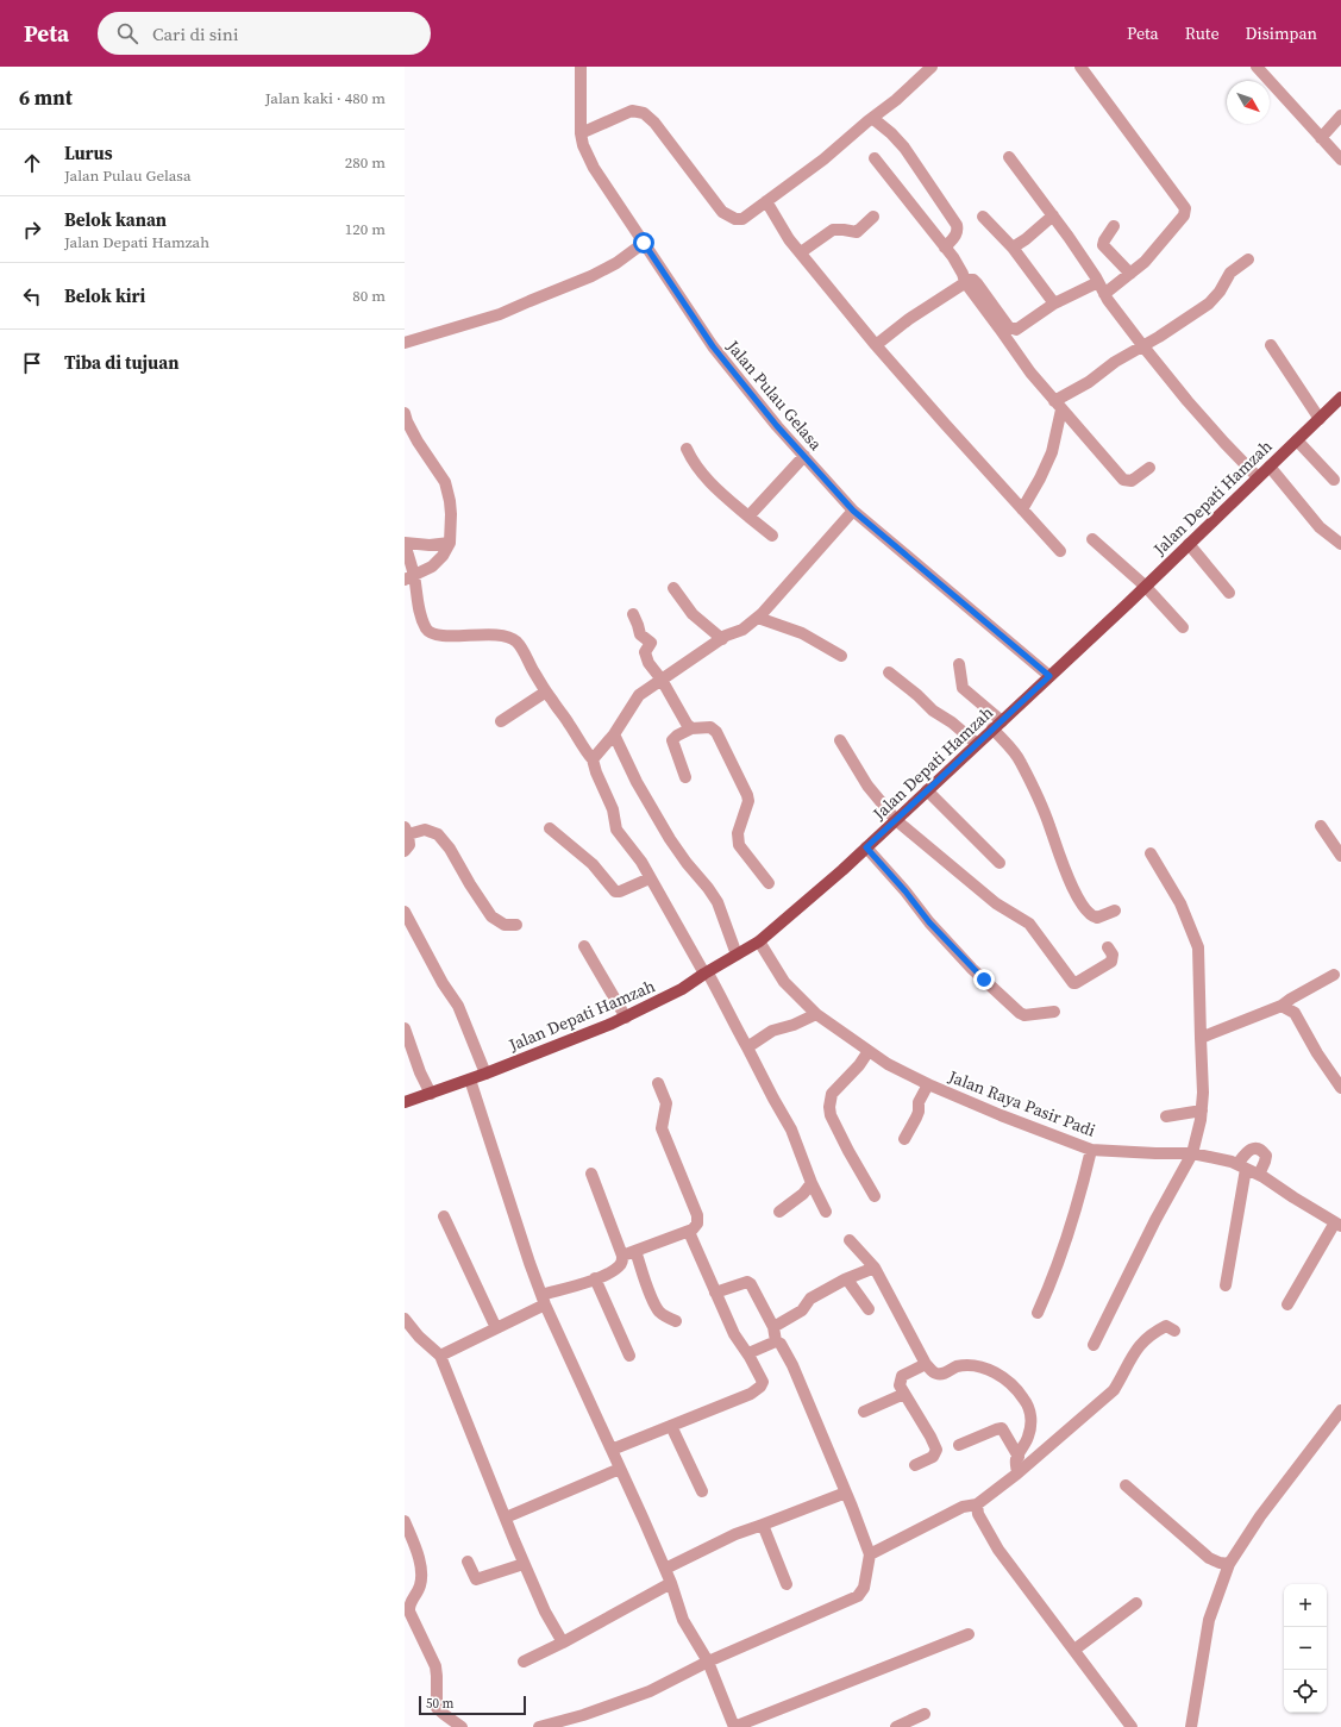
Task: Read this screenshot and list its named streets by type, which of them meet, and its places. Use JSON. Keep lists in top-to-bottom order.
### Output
{
  "streets": {
    "main road": ["Jalan Depati Hamzah"],
    "street": ["Jalan Pulau Gelasa", "Jalan Raya Pasir Padi"]
  },
  "crossings": [
    ["Jalan Pulau Gelasa", "Jalan Depati Hamzah"],
    ["Jalan Depati Hamzah", "Jalan Raya Pasir Padi"]
  ],
  "scale_bar": "50 m",
  "north": "bottom right",
  "page": {
    "header": "Peta",
    "search": "Cari di sini",
    "nav": ["Peta", "Rute", "Disimpan"],
    "heading": ["6 mnt", "Jalan kaki · 480 m"],
    "list": [
      ["Lurus", "Jalan Pulau Gelasa", "280 m"],
      ["Belok kanan", "Jalan Depati Hamzah", "120 m"],
      ["Belok kiri", "80 m"],
      "Tiba di tujuan"
    ],
    "map_buttons": ["+", "−"],
    "scale": "50 m"
  }
}
